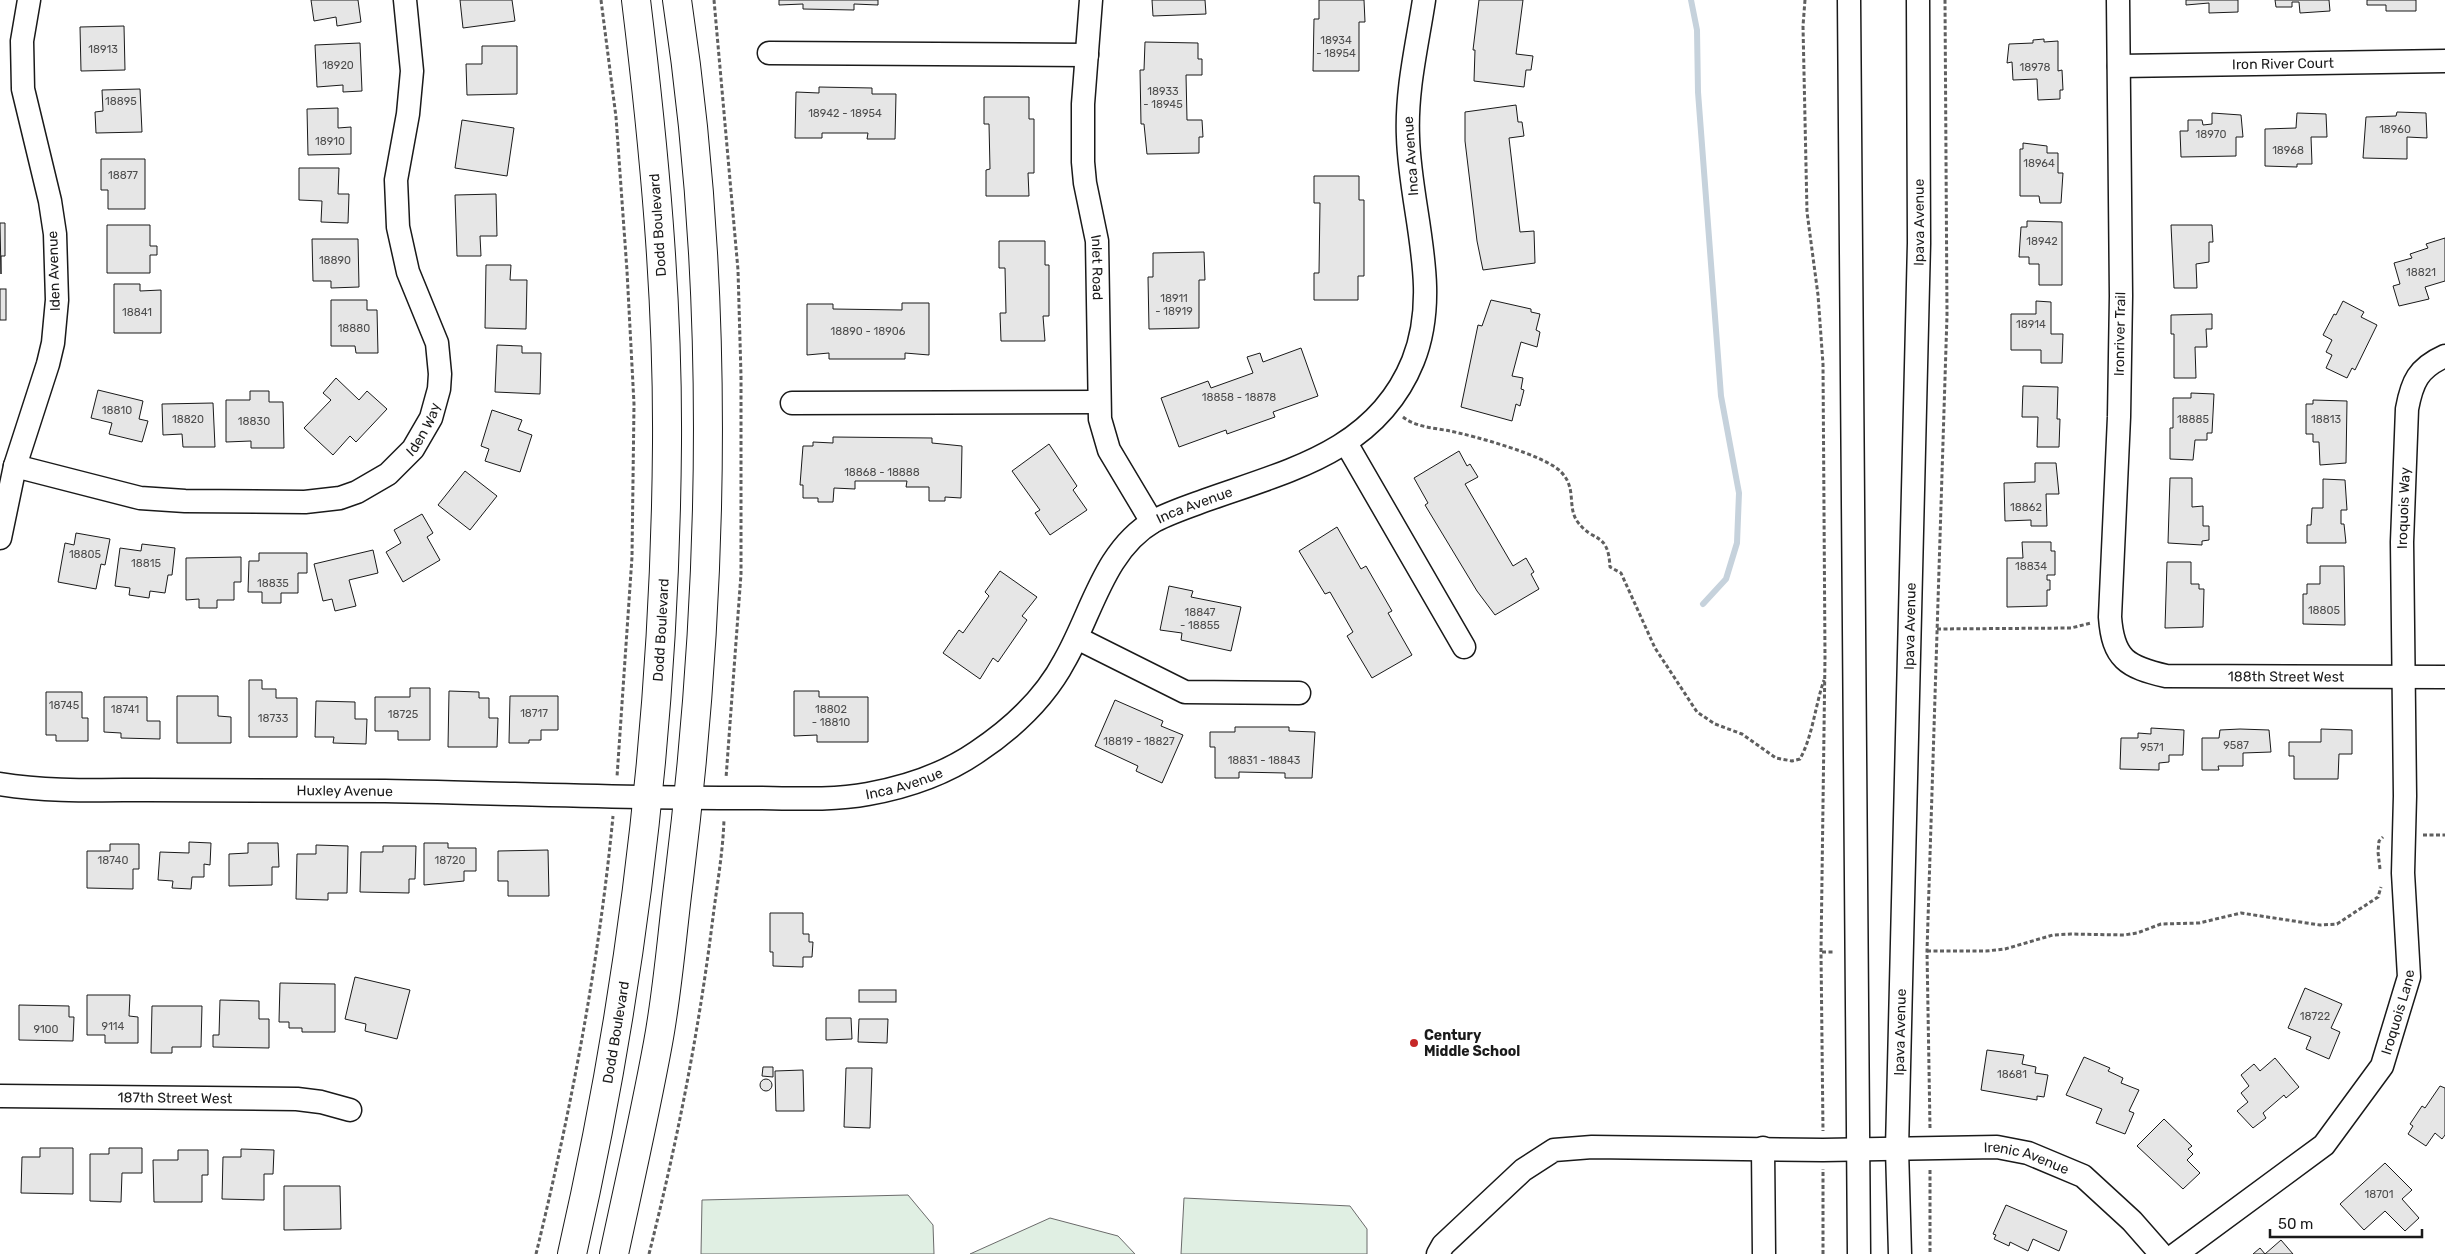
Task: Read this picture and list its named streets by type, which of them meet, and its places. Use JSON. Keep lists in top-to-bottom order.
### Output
{
  "streets": {
    "main road": ["Dodd Boulevard"],
    "street": [
      "Iron River Court",
      "Inca Avenue",
      "Ipava Avenue",
      "Inlet Road",
      "Iden Avenue",
      "Ironriver Trail",
      "Iden Way",
      "Iroquois Way",
      "188th Street West",
      "Huxley Avenue",
      "Iroquois Lane",
      "187th Street West",
      "Irenic Avenue"
    ]
  },
  "crossings": [
    ["Iron River Court", "Ironriver Trail"],
    ["Inca Avenue", "Inlet Road"],
    ["Inca Avenue", "Huxley Avenue"],
    ["Ipava Avenue", "Irenic Avenue"],
    ["Dodd Boulevard", "Huxley Avenue"],
    ["Iden Avenue", "Iden Way"],
    ["Ironriver Trail", "188th Street West"],
    ["Iroquois Way", "188th Street West"],
    ["Iroquois Way", "Iroquois Lane"],
    ["188th Street West", "Iroquois Lane"]
  ],
  "places": ["Century Middle School"],
  "house_numbers": [
    "18934 - 18954",
    "18913",
    "18920",
    "18978",
    "18933 - 18945",
    "18895",
    "18942 - 18954",
    "18960",
    "18970",
    "18910",
    "18968",
    "18964",
    "18877",
    "18942",
    "18890",
    "18821",
    "18911 - 18919",
    "18841",
    "18914",
    "18880",
    "18890 - 18906",
    "18858 - 18878",
    "18810",
    "18820",
    "18885",
    "18813",
    "18830",
    "18868 - 18888",
    "18862",
    "18805",
    "18815",
    "18834",
    "18835",
    "18805",
    "18847 - 18855",
    "18745",
    "18741",
    "18802 - 18810",
    "18717",
    "18725",
    "18733",
    "18819 - 18827",
    "9587",
    "9571",
    "18831 - 18843",
    "18740",
    "18720",
    "18722",
    "9114",
    "9100",
    "18681",
    "18701"
  ],
  "scale_bar": "50 m"
}
